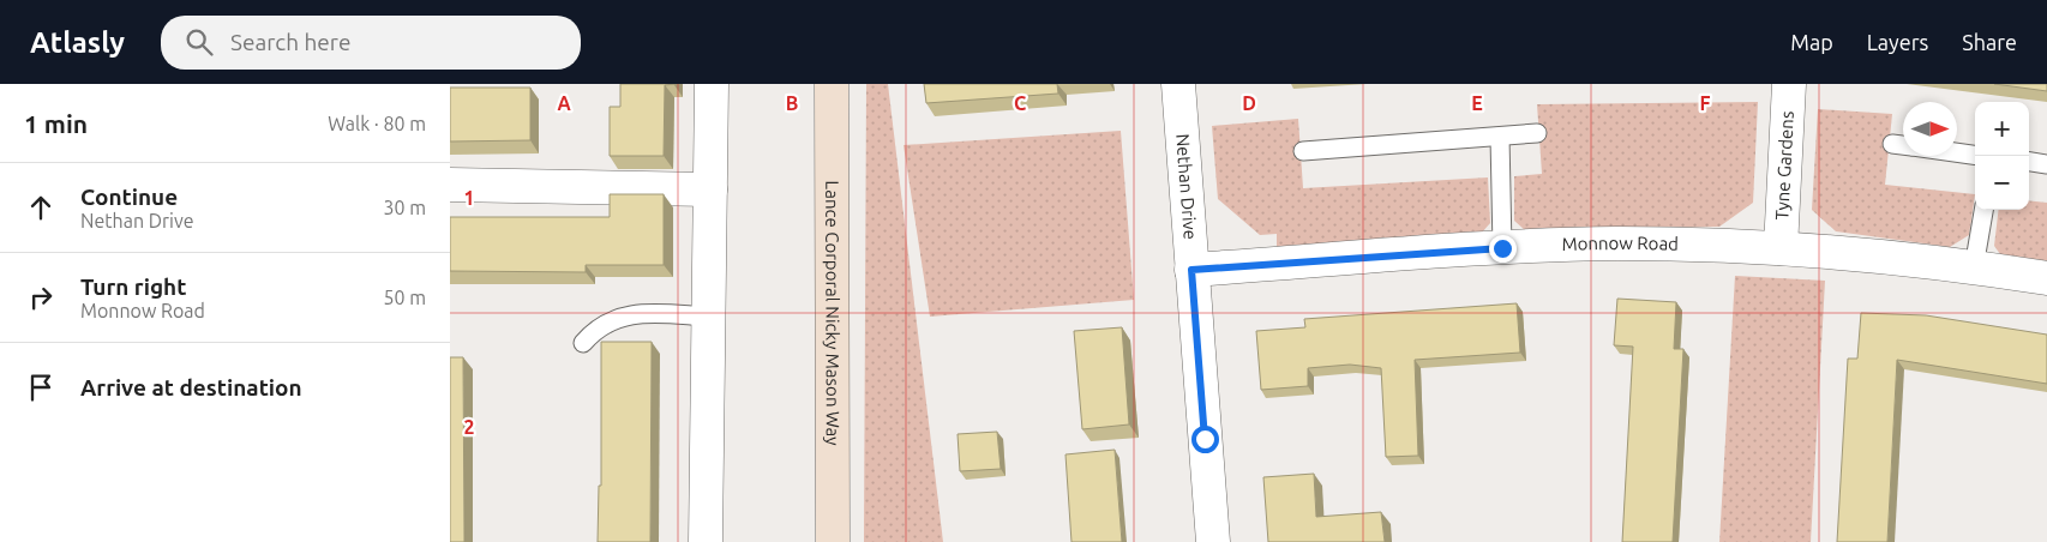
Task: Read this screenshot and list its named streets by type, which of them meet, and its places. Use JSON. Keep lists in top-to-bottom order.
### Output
{
  "streets": {
    "main road": ["Lance Corporal Nicky Mason Way"],
    "street": ["Tyne Gardens", "Nethan Drive", "Monnow Road"]
  },
  "crossings": [
    ["Tyne Gardens", "Monnow Road"],
    ["Nethan Drive", "Monnow Road"]
  ],
  "north": "right",
  "page": {
    "header": "Atlasly",
    "search": "Search here",
    "nav": ["Map", "Layers", "Share"],
    "heading": ["1 min", "Walk · 80 m"],
    "map_buttons": ["+", "−"],
    "list": [
      ["Continue", "Nethan Drive", "30 m"],
      ["Turn right", "Monnow Road", "50 m"],
      "Arrive at destination"
    ]
  },
  "grid": {
    "columns": [
      "A",
      "B",
      "C",
      "D",
      "E",
      "F"
    ],
    "rows": ["1", "2"]
  }
}
